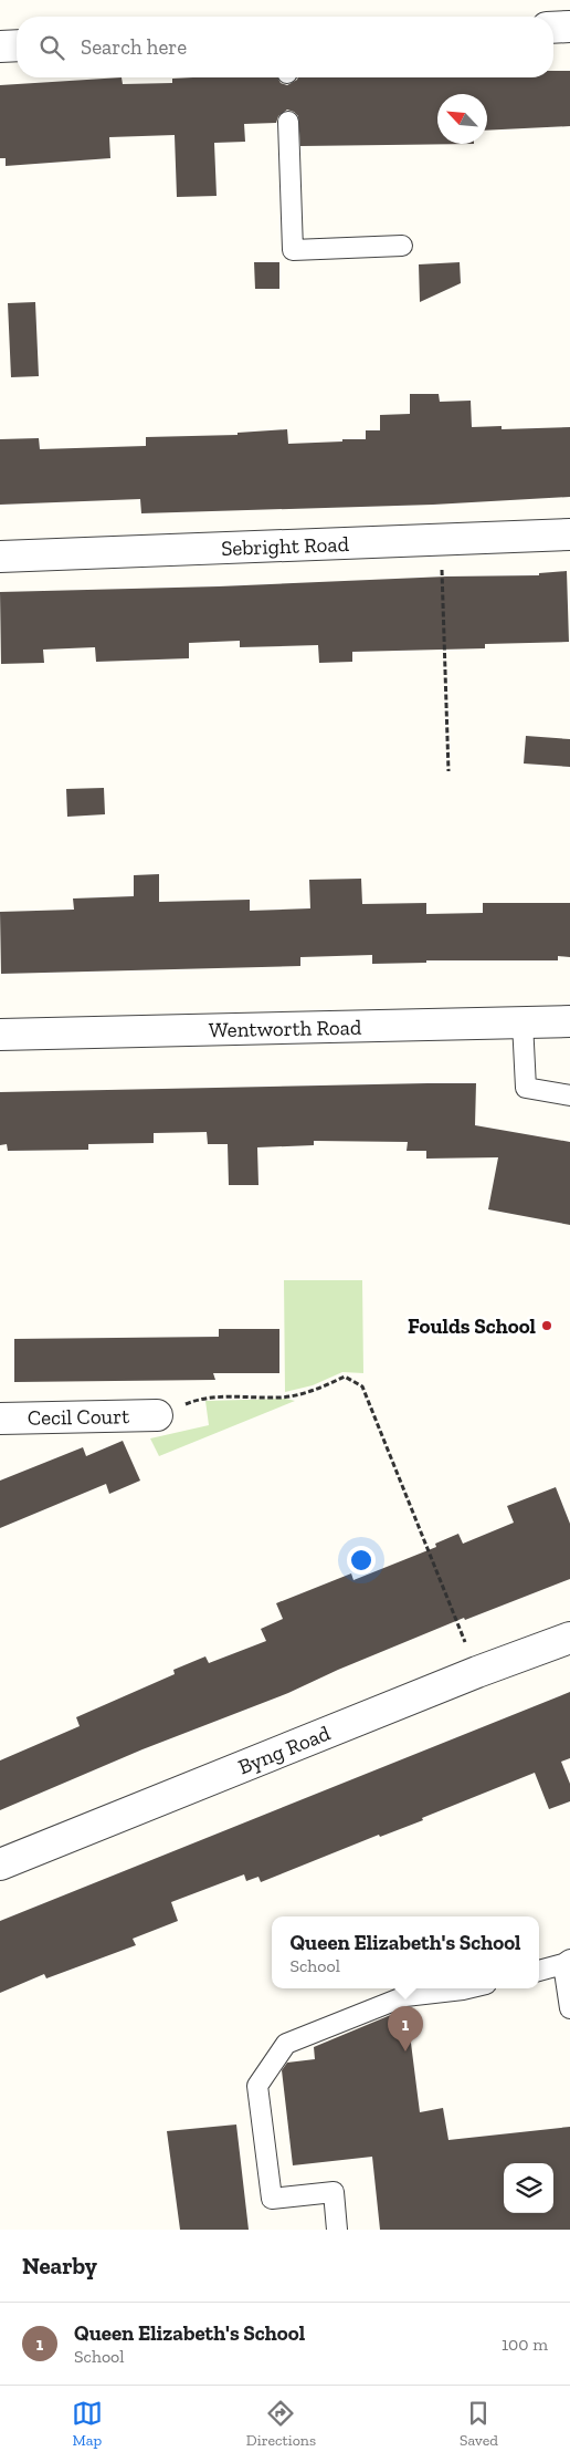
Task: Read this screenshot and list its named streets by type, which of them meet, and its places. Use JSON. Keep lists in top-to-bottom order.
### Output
{
  "streets": {
    "street": [
      "Sebright Road",
      "Wentworth Road",
      "Cecil Court",
      "Byng Road"
    ]
  },
  "places": ["Foulds School"],
  "north": "top left",
  "page": {
    "search": "Search here",
    "popup": ["Queen Elizabeth's School", "School"],
    "pins": "1",
    "heading": "Nearby",
    "list": [
      {
        "mark": "1",
        "name": "Queen Elizabeth's School",
        "note": "School",
        "value": "100 m"
      }
    ],
    "nav": ["Map", "Directions", "Saved"]
  }
}
